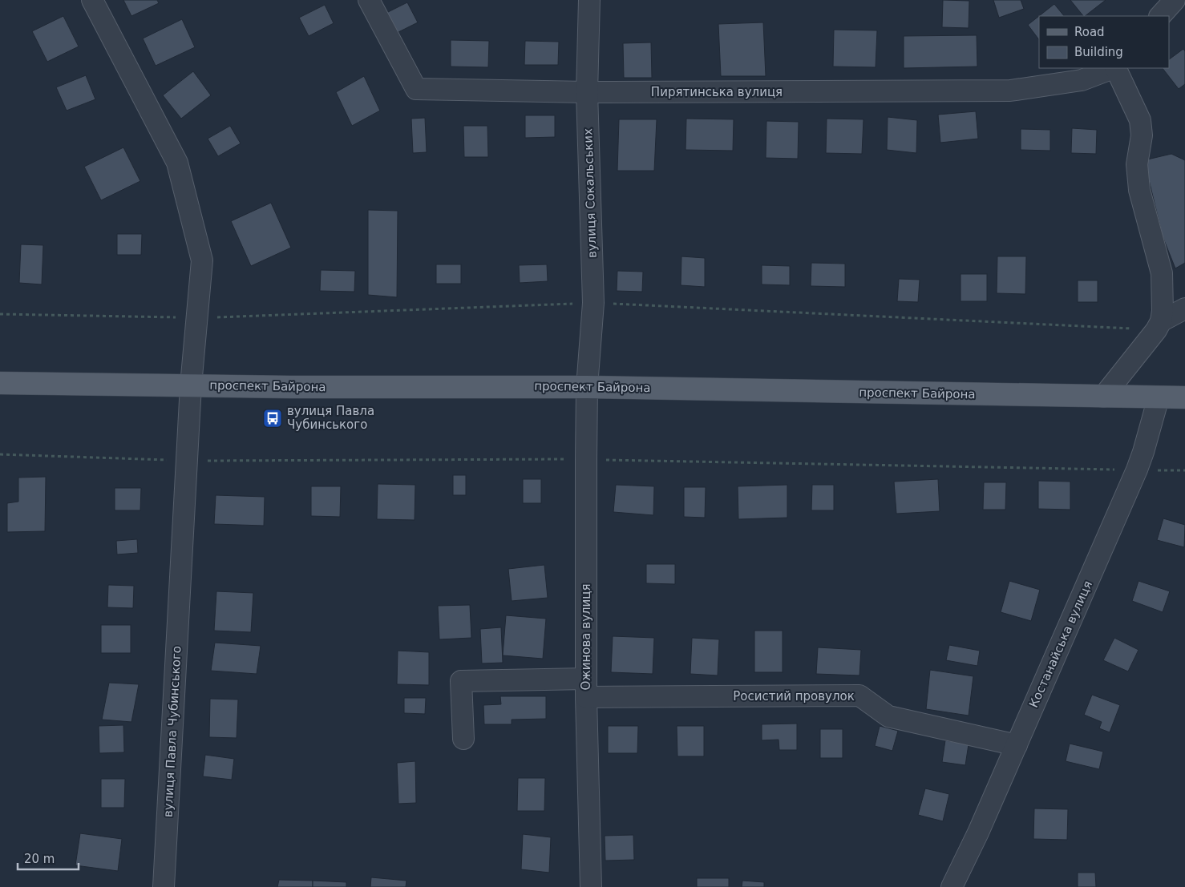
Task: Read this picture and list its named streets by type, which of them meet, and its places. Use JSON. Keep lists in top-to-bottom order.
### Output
{
  "streets": {
    "main road": ["проспект Байрона"],
    "street": [
      "Пирятинська вулиця",
      "вулиця Сокальських",
      "Ожинова вулиця",
      "Костанайська вулиця",
      "Росистий провулок",
      "вулиця Павла Чубинського"
    ]
  },
  "crossings": [
    ["Пирятинська вулиця", "вулиця Сокальських"],
    ["вулиця Сокальських", "проспект Байрона"],
    ["вулиця Сокальських", "Ожинова вулиця"],
    ["проспект Байрона", "Ожинова вулиця"],
    ["проспект Байрона", "Костанайська вулиця"],
    ["проспект Байрона", "вулиця Павла Чубинського"],
    ["Ожинова вулиця", "Росистий провулок"],
    ["Костанайська вулиця", "Росистий провулок"]
  ],
  "places": {
    "bus stop": ["вулиця Павла Чубинського"]
  },
  "legend": ["Road", "Building"],
  "scale_bar": "20 m"
}
